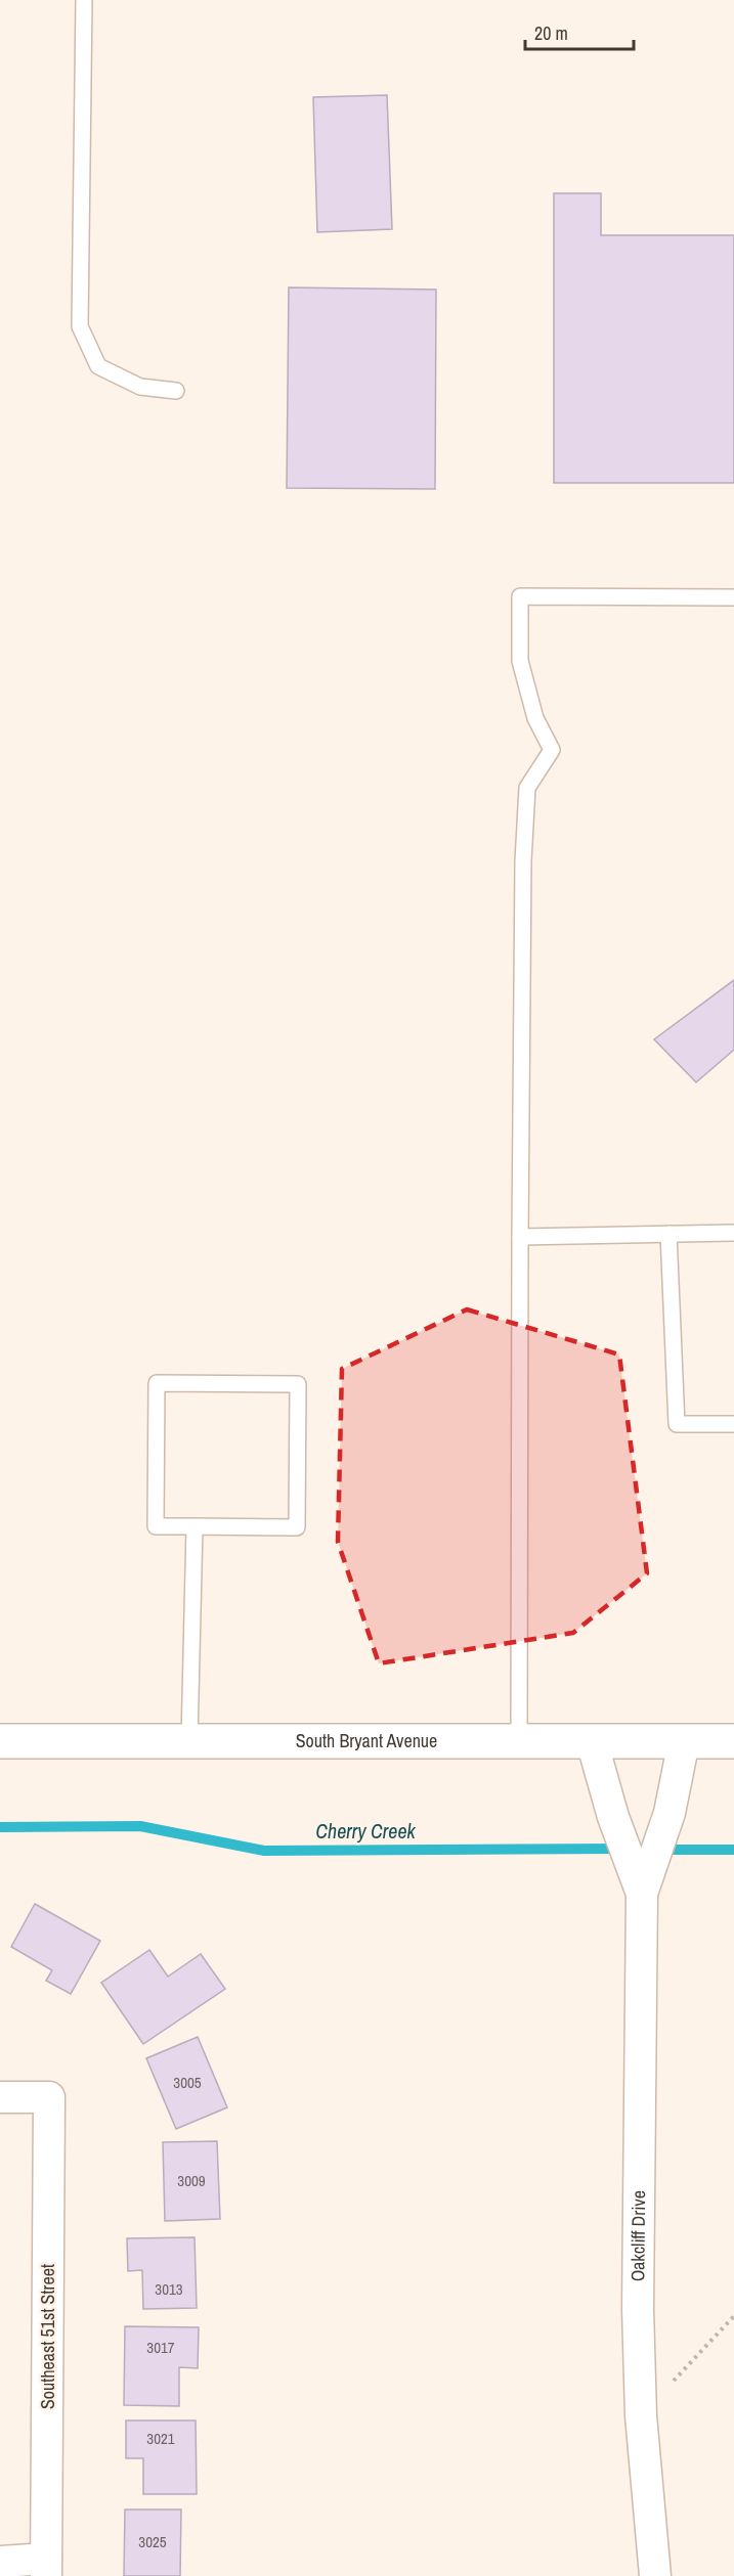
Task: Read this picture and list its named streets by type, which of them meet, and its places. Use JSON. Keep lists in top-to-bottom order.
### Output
{
  "streets": {
    "main road": ["South Bryant Avenue"],
    "street": ["Oakcliff Drive", "Southeast 51st Street"]
  },
  "crossings": [
    ["South Bryant Avenue", "Oakcliff Drive"]
  ],
  "water": ["Cherry Creek"],
  "house_numbers": [
    "3005",
    "3009",
    "3013",
    "3017",
    "3021",
    "3025"
  ],
  "scale_bar": "20 m"
}
